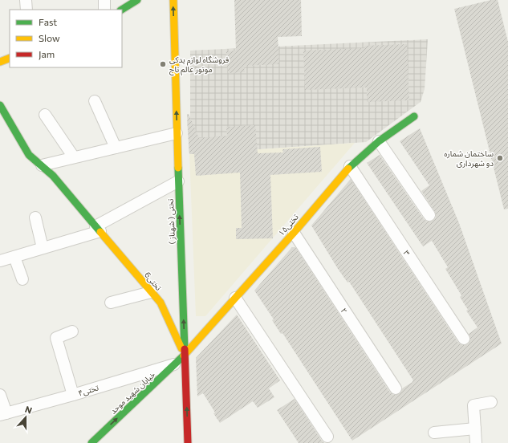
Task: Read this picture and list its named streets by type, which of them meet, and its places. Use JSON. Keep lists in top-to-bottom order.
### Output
{
  "streets": {
    "street": [
      "تختی ( شهناز )",
      "تختی۱۵",
      "۳",
      "6تختی",
      "۲",
      "تختی۴",
      "خیابان شهید موحد"
    ]
  },
  "crossings": [
    ["تختی ( شهناز )", "تختی۱۵"],
    ["تختی ( شهناز )", "6تختی"],
    ["تختی ( شهناز )", "خیابان شهید موحد"],
    ["تختی۱۵", "۳"],
    ["تختی۱۵", "6تختی"],
    ["تختی۱۵", "۲"],
    ["تختی۱۵", "خیابان شهید موحد"],
    ["6تختی", "خیابان شهید موحد"],
    ["تختی۴", "خیابان شهید موحد"]
  ],
  "one_way": ["تختی ( شهناز )", "خیابان شهید موحد"],
  "places": ["فروشگاه لوازم یدکی موتور عالم تاج", "ساختمان شماره دو شهرداری"],
  "legend": ["Fast", "Slow", "Jam"],
  "north": "top"
}
